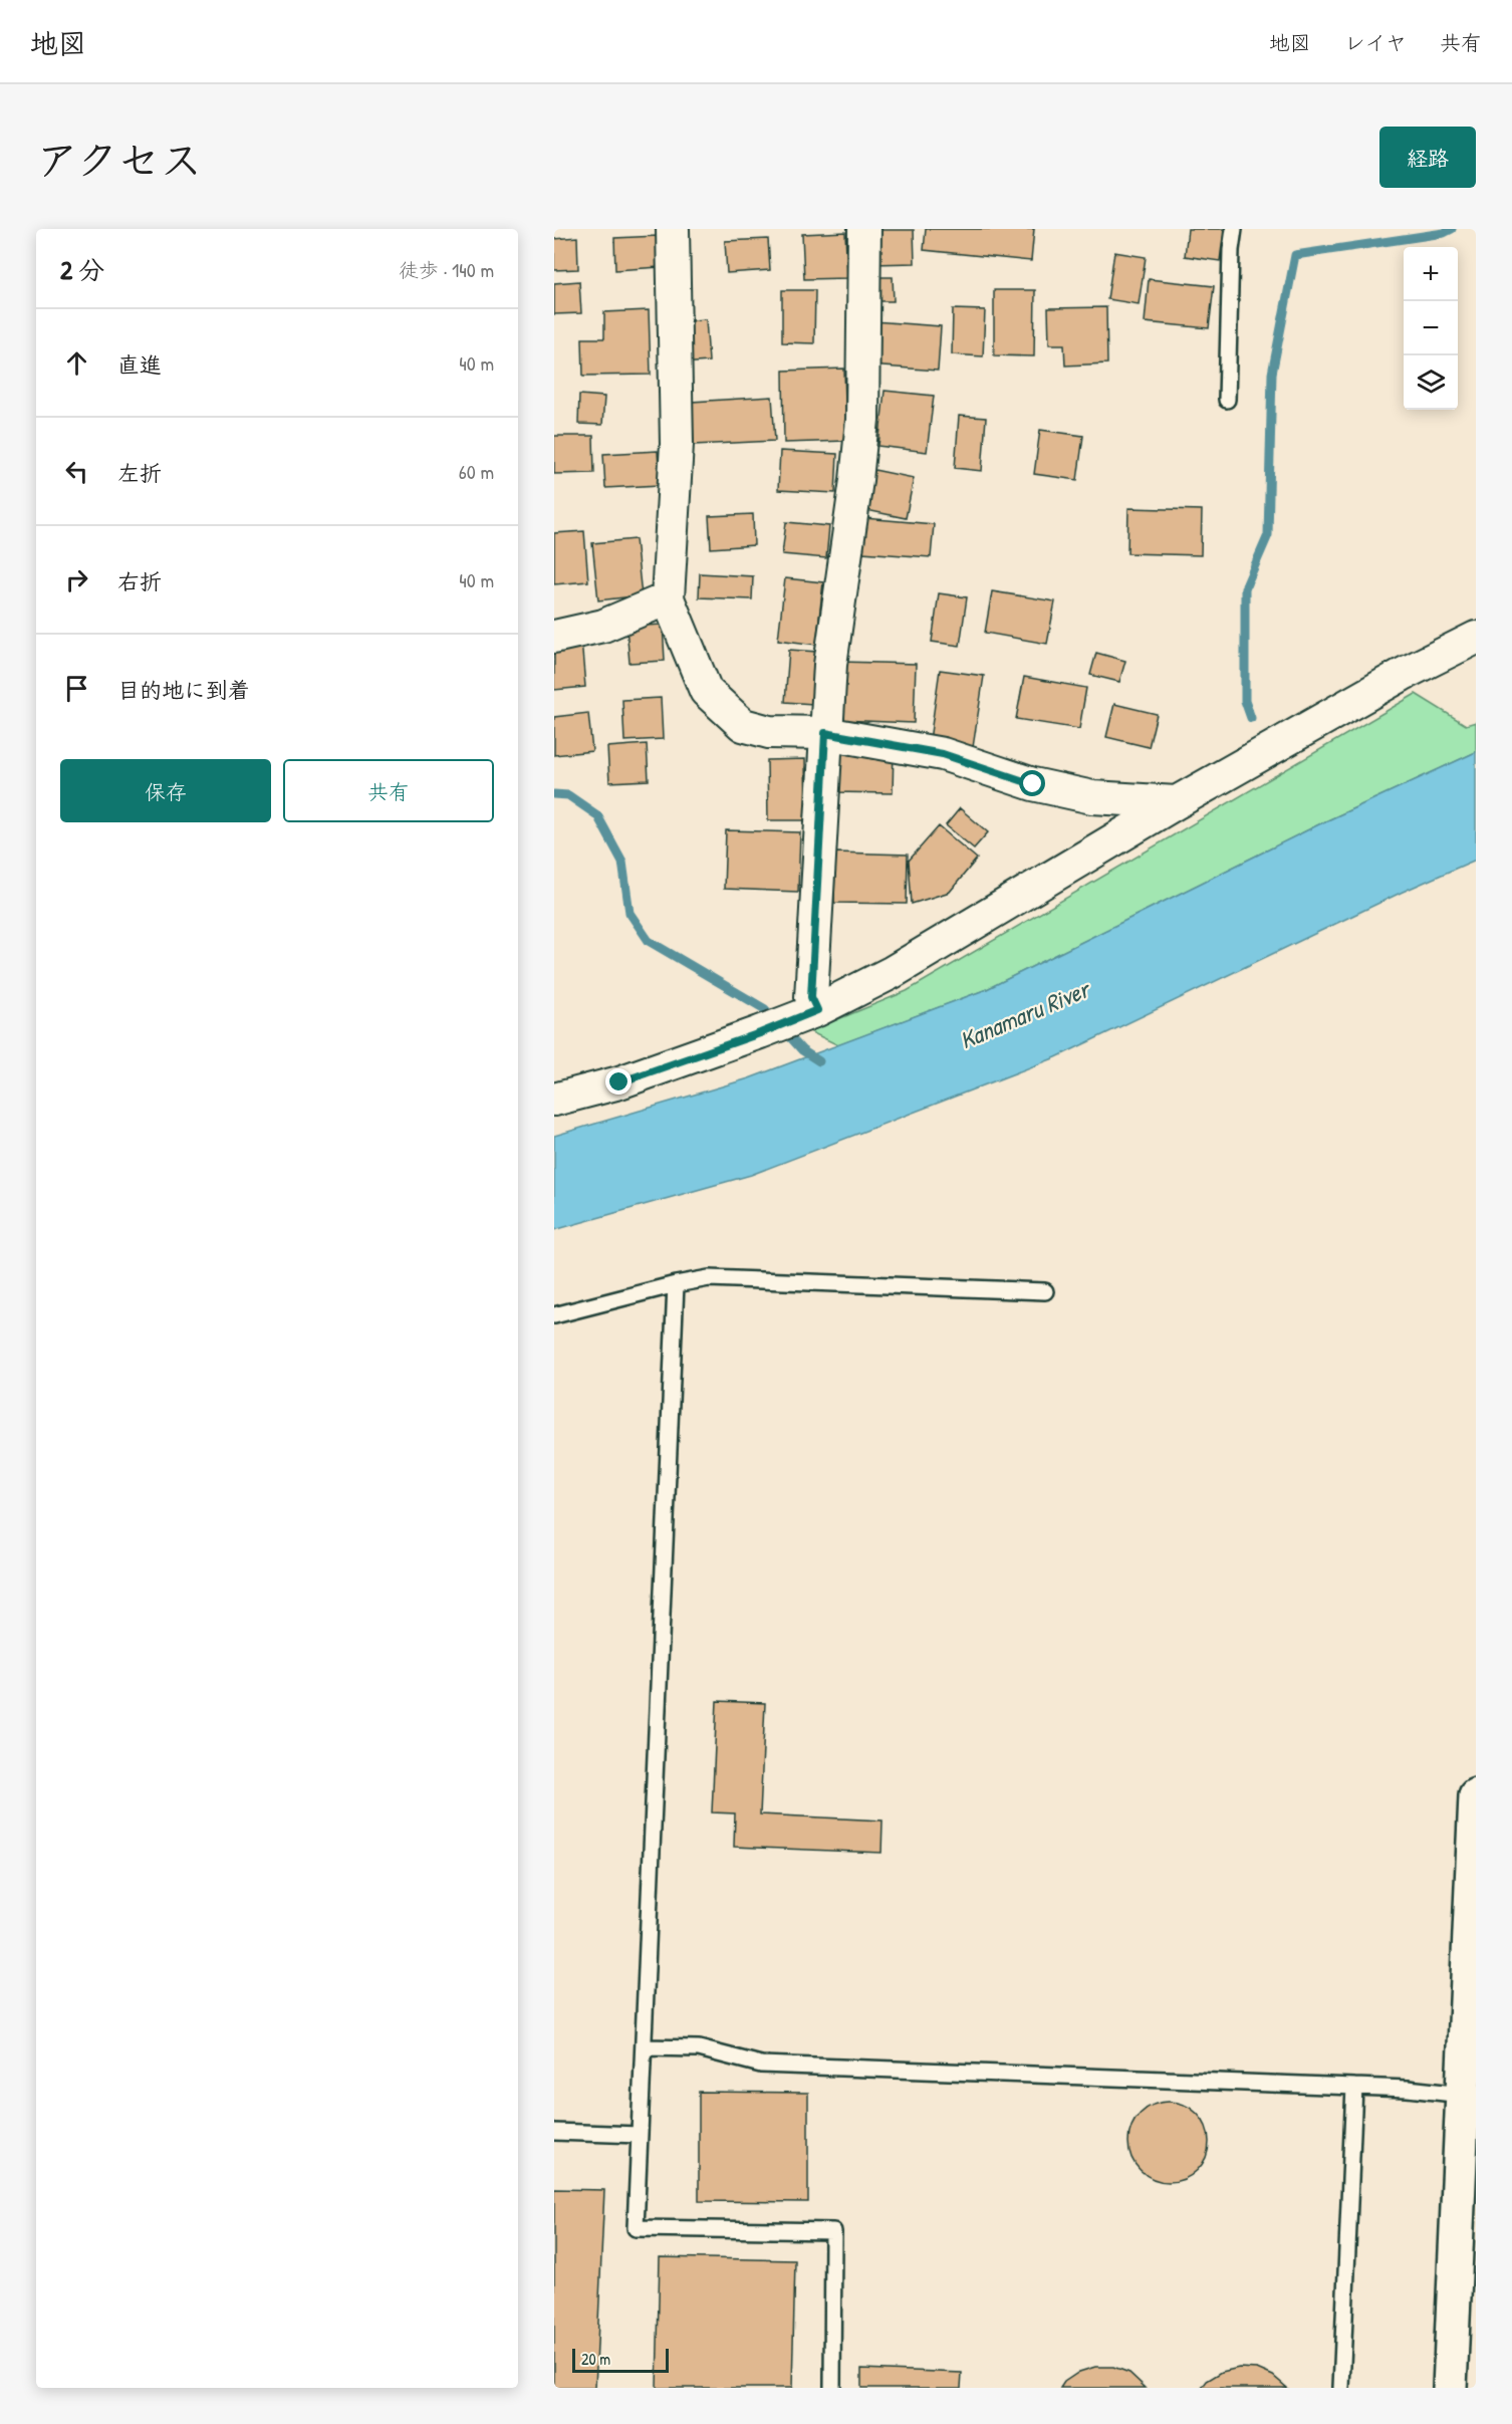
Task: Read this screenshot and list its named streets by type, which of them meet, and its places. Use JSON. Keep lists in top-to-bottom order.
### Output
{
  "water": ["Kanamaru River"],
  "scale_bar": "20 m",
  "page": {
    "header": "地図",
    "nav": ["地図", "レイヤ", "共有"],
    "title": "アクセス",
    "buttons": [
      "経路",
      ["保存", "共有"]
    ],
    "heading": ["2 分", "徒歩 · 140 m"],
    "map_buttons": ["+", "−"],
    "list": [
      ["直進", "40 m"],
      ["左折", "60 m"],
      ["右折", "40 m"],
      "目的地に到着"
    ],
    "scale": "20 m"
  }
}
